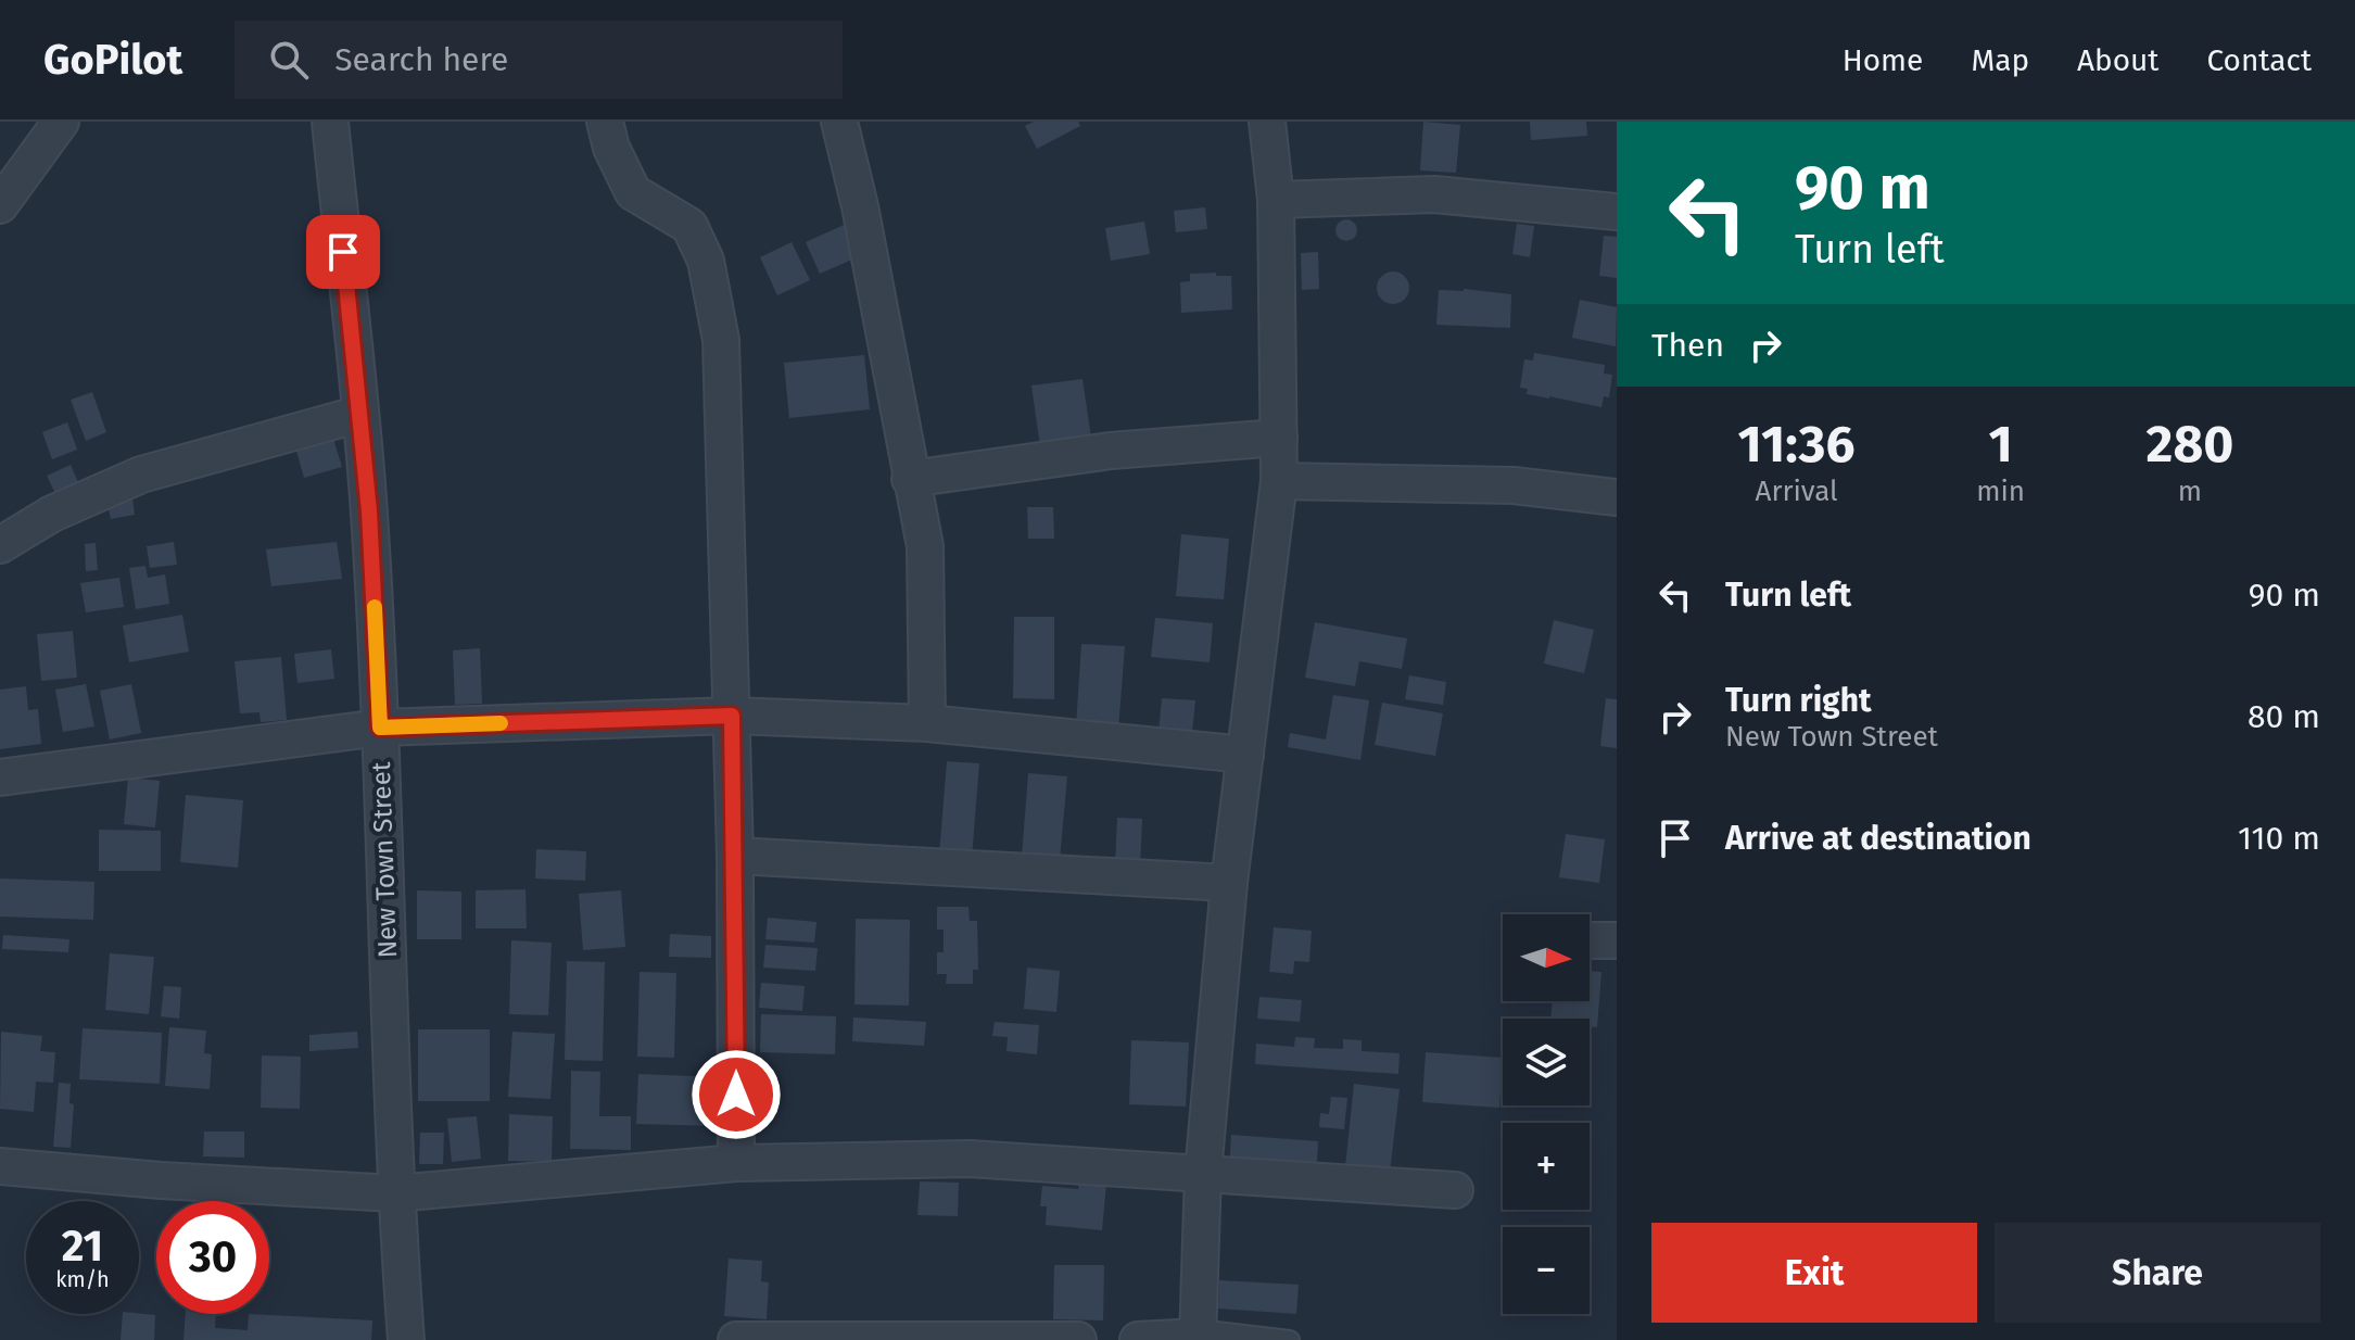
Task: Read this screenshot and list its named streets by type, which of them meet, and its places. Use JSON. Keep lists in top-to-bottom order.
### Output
{
  "streets": {
    "street": ["New Town Street"]
  },
  "north": "right",
  "page": {
    "header": "GoPilot",
    "search": "Search here",
    "nav": [
      "Home",
      "Map",
      "About",
      "Contact"
    ],
    "turn": ["90 m", "Turn left"],
    "then": "Then",
    "eta": [
      "11:36",
      "Arrival",
      "1",
      "min",
      "280",
      "m"
    ],
    "list": [
      {
        "name": "Turn left",
        "value": "90 m"
      },
      {
        "name": "Turn right",
        "note": "New Town Street",
        "value": "80 m"
      },
      {
        "name": "Arrive at destination",
        "value": "110 m"
      }
    ],
    "map_buttons": ["+", "−"],
    "speed": "21 km/h",
    "limit": "30",
    "buttons": ["Exit", "Share"]
  }
}
